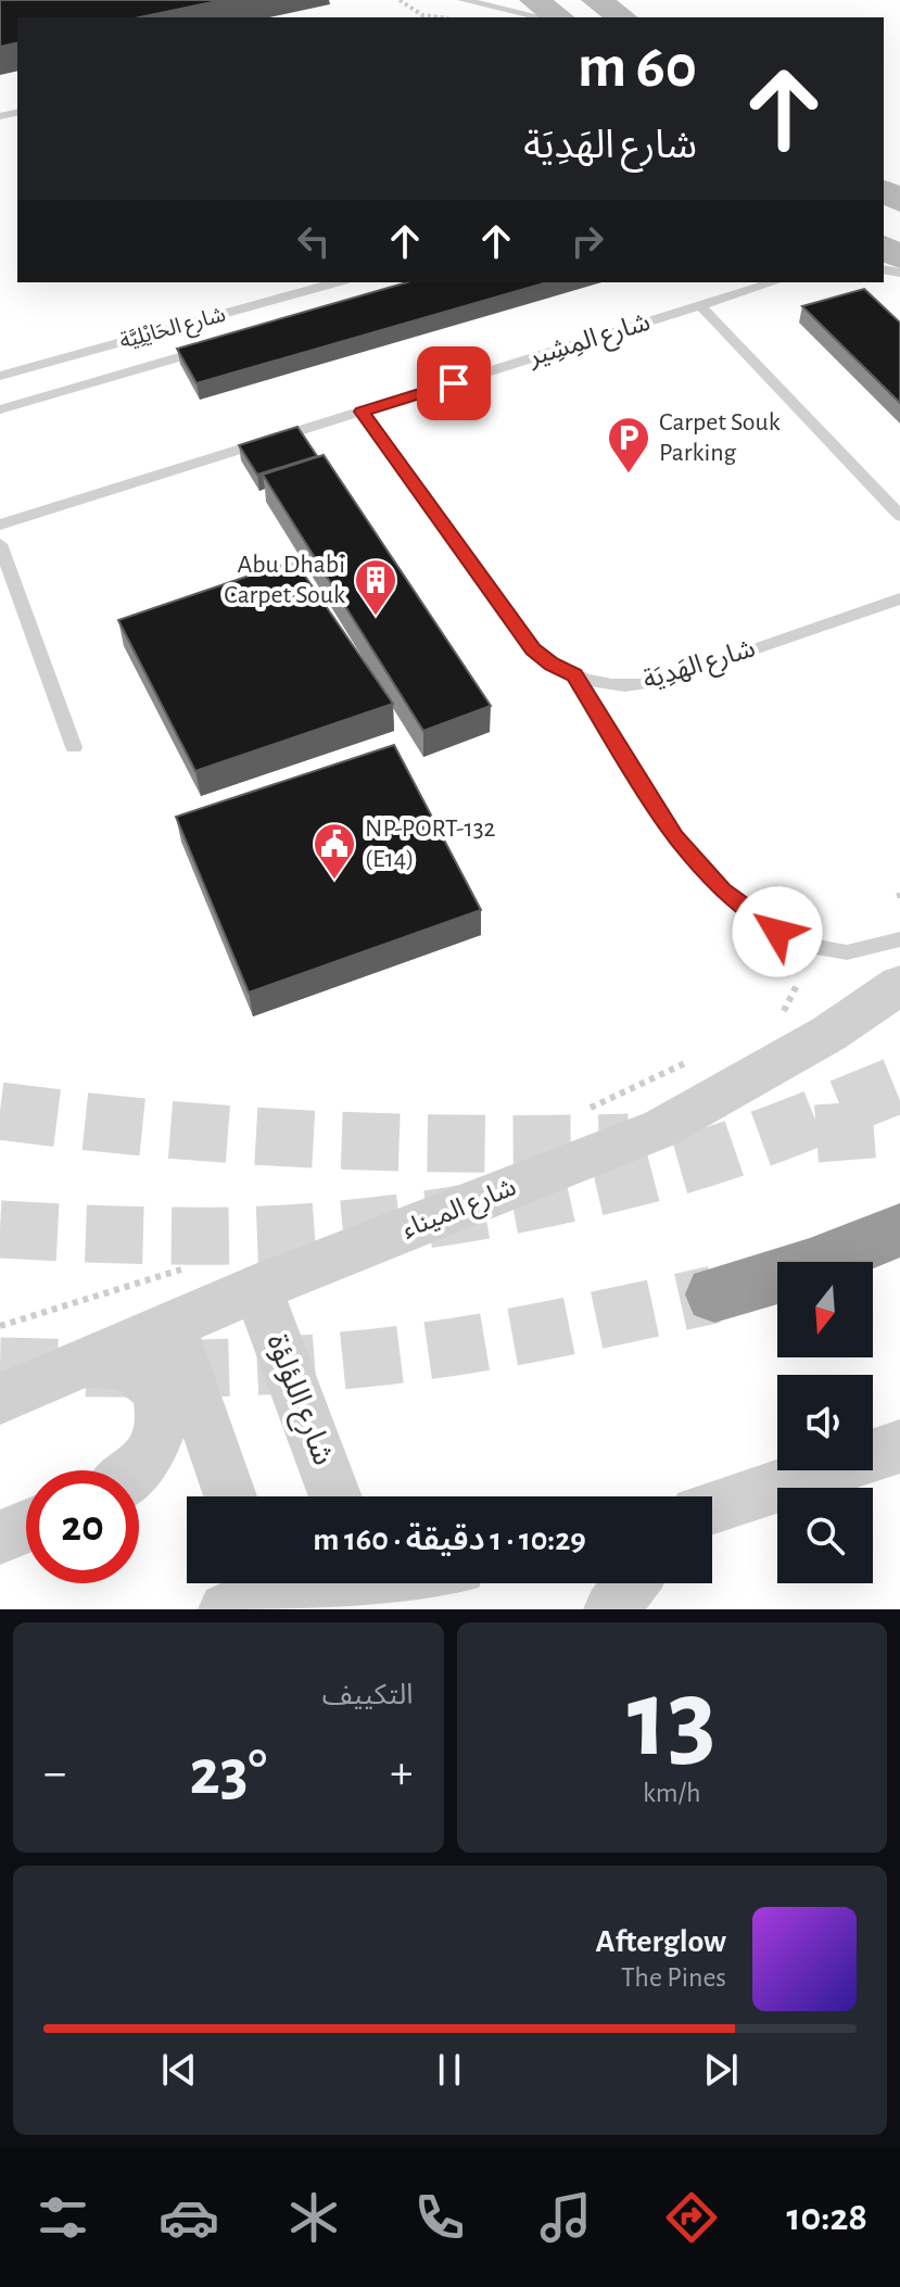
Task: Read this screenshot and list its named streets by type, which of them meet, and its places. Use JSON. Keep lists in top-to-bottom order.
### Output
{
  "streets": {
    "street": ["شارع الميناء", "شارع اللؤلؤة"],
    "lane": ["شارع الحَايْلِيَّة", "شارع المِشِير", "شارع الهَدِيَة"]
  },
  "crossings": [
    ["شارع المِشِير", "شارع الهَدِيَة"],
    ["شارع الميناء", "شارع اللؤلؤة"]
  ],
  "places": {
    "parking": ["Carpet Souk Parking"],
    "building": ["Abu Dhabi Carpet Souk"],
    "public building": ["NP-PORT-132 (E14)"]
  },
  "north": "bottom",
  "page": {
    "turn": ["60 m", "شارع الهَدِيَة"],
    "limit": "20",
    "trip": "10:29 · 1 دقيقة · 160 m",
    "tile": [
      ["13", "km/h"],
      "التكييف"
    ],
    "heat": ["−", "23°", "+"],
    "song": ["Afterglow", "The Pines"],
    "tabs": "10:28"
  }
}
